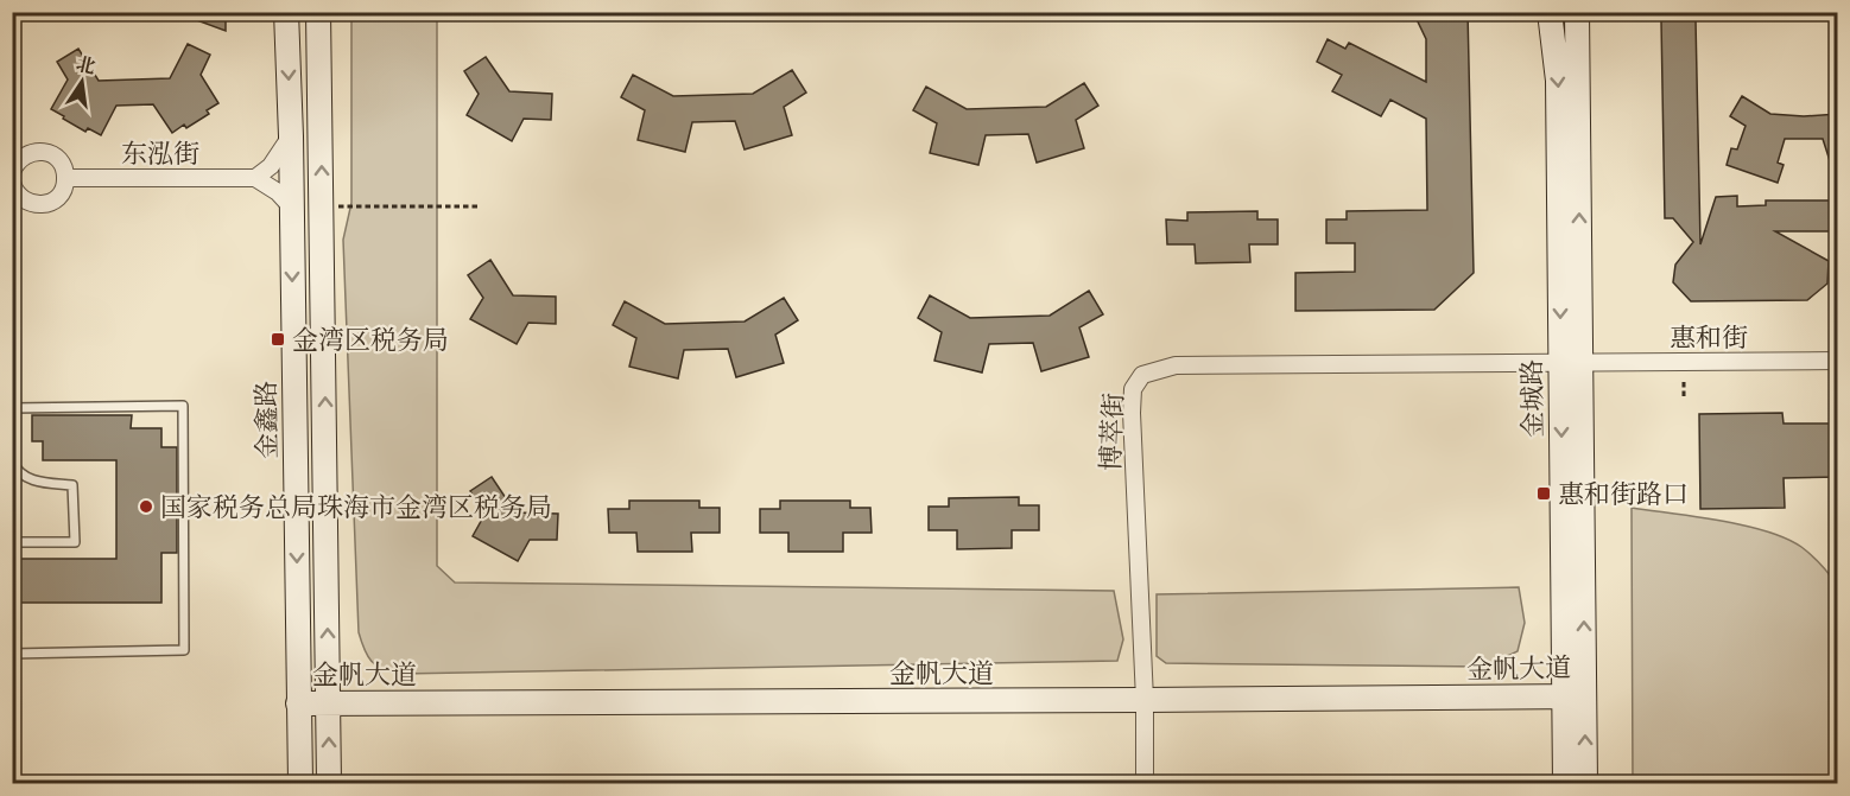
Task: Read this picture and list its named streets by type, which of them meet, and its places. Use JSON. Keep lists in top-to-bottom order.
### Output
{
  "streets": {
    "street": [
      "东泓街",
      "惠和街",
      "金城路",
      "金鑫路",
      "博萃街",
      "金帆大道"
    ]
  },
  "crossings": [
    ["惠和街", "金城路"],
    ["惠和街", "博萃街"],
    ["金城路", "博萃街"],
    ["金城路", "金帆大道"],
    ["金鑫路", "金帆大道"],
    ["博萃街", "金帆大道"]
  ],
  "places": {
    "transit": ["金湾区税务局", "惠和街路口"],
    "other": ["国家税务总局珠海市金湾区税务局"]
  },
  "north": "top"
}
